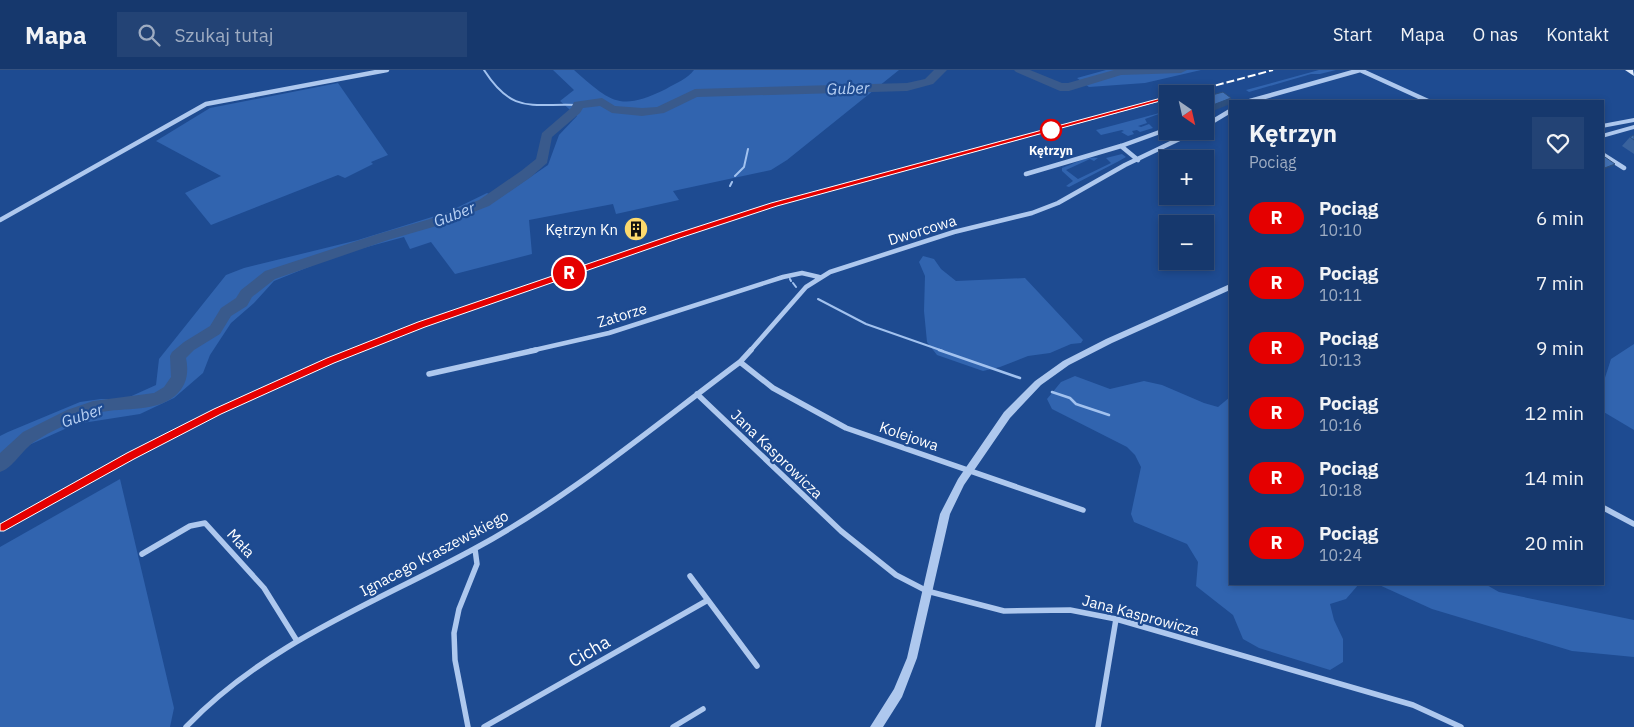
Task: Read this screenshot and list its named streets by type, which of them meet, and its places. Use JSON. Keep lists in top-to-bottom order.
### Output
{
  "streets": {
    "street": [
      "Dworcowa",
      "Zatorze",
      "Kolejowa",
      "Jana Kasprowicza",
      "Mała",
      "Ignacego Kraszewskiego",
      "Cicha"
    ]
  },
  "crossings": [
    ["Dworcowa", "Zatorze"],
    ["Dworcowa", "Kolejowa"],
    ["Dworcowa", "Ignacego Kraszewskiego"],
    ["Kolejowa", "Ignacego Kraszewskiego"],
    ["Jana Kasprowicza", "Ignacego Kraszewskiego"],
    ["Mała", "Ignacego Kraszewskiego"]
  ],
  "water": ["Guber"],
  "places": {
    "other": ["Kętrzyn"],
    "building": ["Kętrzyn Kn"]
  },
  "north": "bottom right",
  "page": {
    "header": "Mapa",
    "search": "Szukaj tutaj",
    "nav": [
      "Start",
      "Mapa",
      "O nas",
      "Kontakt"
    ],
    "on_map": "R",
    "map_buttons": ["+", "−"],
    "heading": ["Kętrzyn", "Pociąg"],
    "list": [
      {
        "mark": "R",
        "name": "Pociąg",
        "note": "10:10",
        "value": "6 min"
      },
      {
        "mark": "R",
        "name": "Pociąg",
        "note": "10:11",
        "value": "7 min"
      },
      {
        "mark": "R",
        "name": "Pociąg",
        "note": "10:13",
        "value": "9 min"
      },
      {
        "mark": "R",
        "name": "Pociąg",
        "note": "10:16",
        "value": "12 min"
      },
      {
        "mark": "R",
        "name": "Pociąg",
        "note": "10:18",
        "value": "14 min"
      },
      {
        "mark": "R",
        "name": "Pociąg",
        "note": "10:24",
        "value": "20 min"
      }
    ]
  }
}
